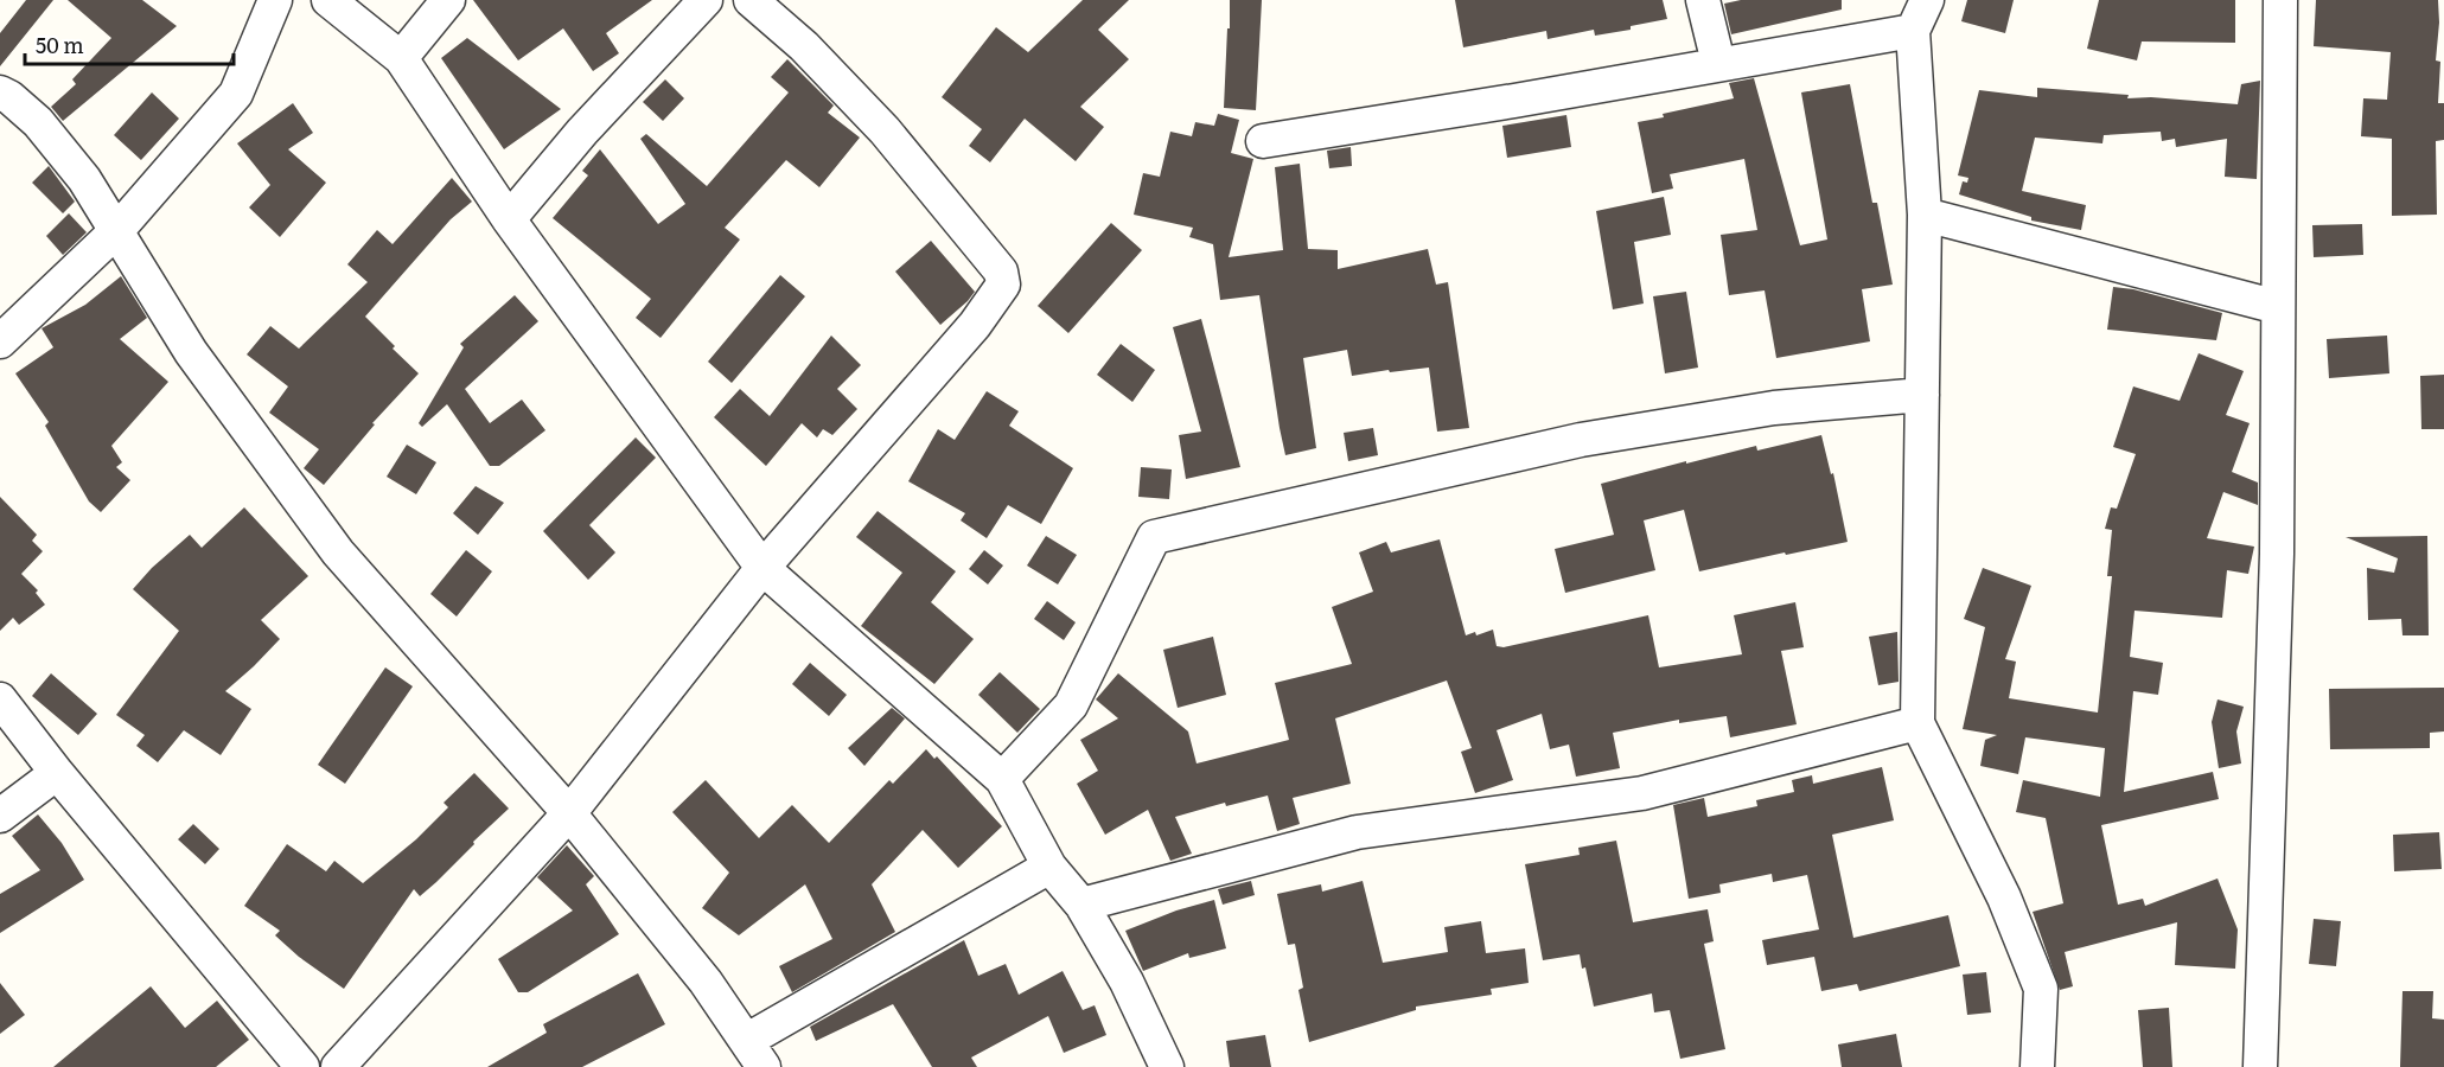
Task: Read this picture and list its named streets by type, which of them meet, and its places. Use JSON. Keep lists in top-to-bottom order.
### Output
{
  "scale_bar": "50 m"
}
